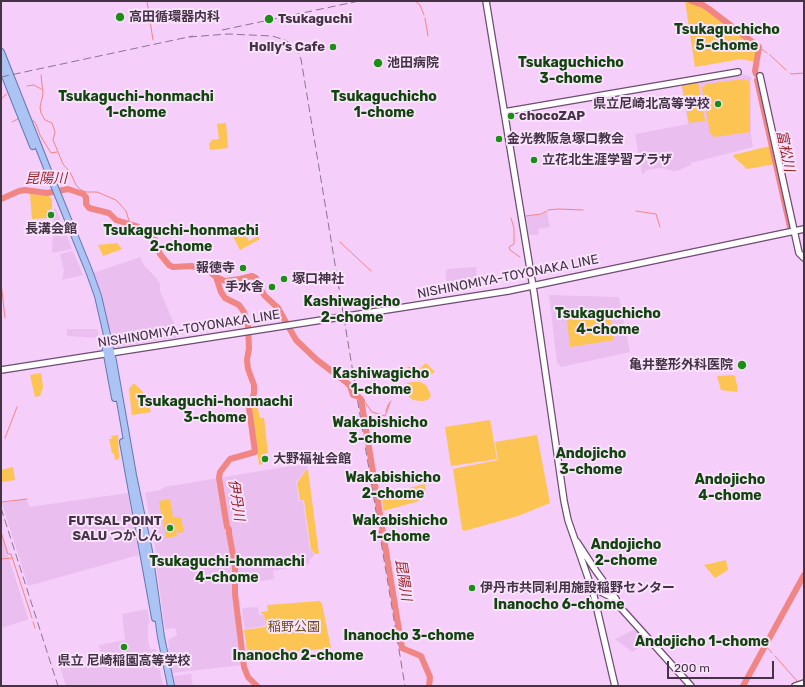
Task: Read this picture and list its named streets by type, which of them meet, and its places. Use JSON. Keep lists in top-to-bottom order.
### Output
{
  "streets": {
    "main road": ["NISHINOMIYA-TOYONAKA LINE"]
  },
  "districts": [
    "Tsukaguchicho 5-chome",
    "Tsukaguchicho 3-chome",
    "Tsukaguchi-honmachi 1-chome",
    "Tsukaguchicho 1-chome",
    "Tsukaguchi-honmachi 2-chome",
    "Kashiwagicho 2-chome",
    "Tsukaguchicho 4-chome",
    "Kashiwagicho 1-chome",
    "Tsukaguchi-honmachi 3-chome",
    "Wakabishicho 3-chome",
    "Andojicho 3-chome",
    "Wakabishicho 2-chome",
    "Andojicho 4-chome",
    "Wakabishicho 1-chome",
    "Andojicho 2-chome",
    "Tsukaguchi-honmachi 4-chome",
    "Inanocho 6-chome",
    "Inanocho 3-chome",
    "Andojicho 1-chome",
    "Inanocho 2-chome"
  ],
  "water": ["富松川", "昆陽川", "伊丹川"],
  "parks": ["稲野公園"],
  "places": [
    "高田循環器内科",
    "Tsukaguchi",
    "Holly’s Cafe",
    "池田病院",
    "県立尼崎北高等学校",
    "chocoZAP",
    "金光教阪急塚口教会",
    "立花北生涯学習プラザ",
    "長溝会館",
    "報徳寺",
    "塚口神社",
    "手水舎",
    "亀井整形外科医院",
    "大野福祉会館",
    "FUTSAL POINT SALU つかしん",
    "伊丹市共同利用施設稲野センター",
    "県立 尼崎稲園高等学校"
  ],
  "scale_bar": "200 m"
}
